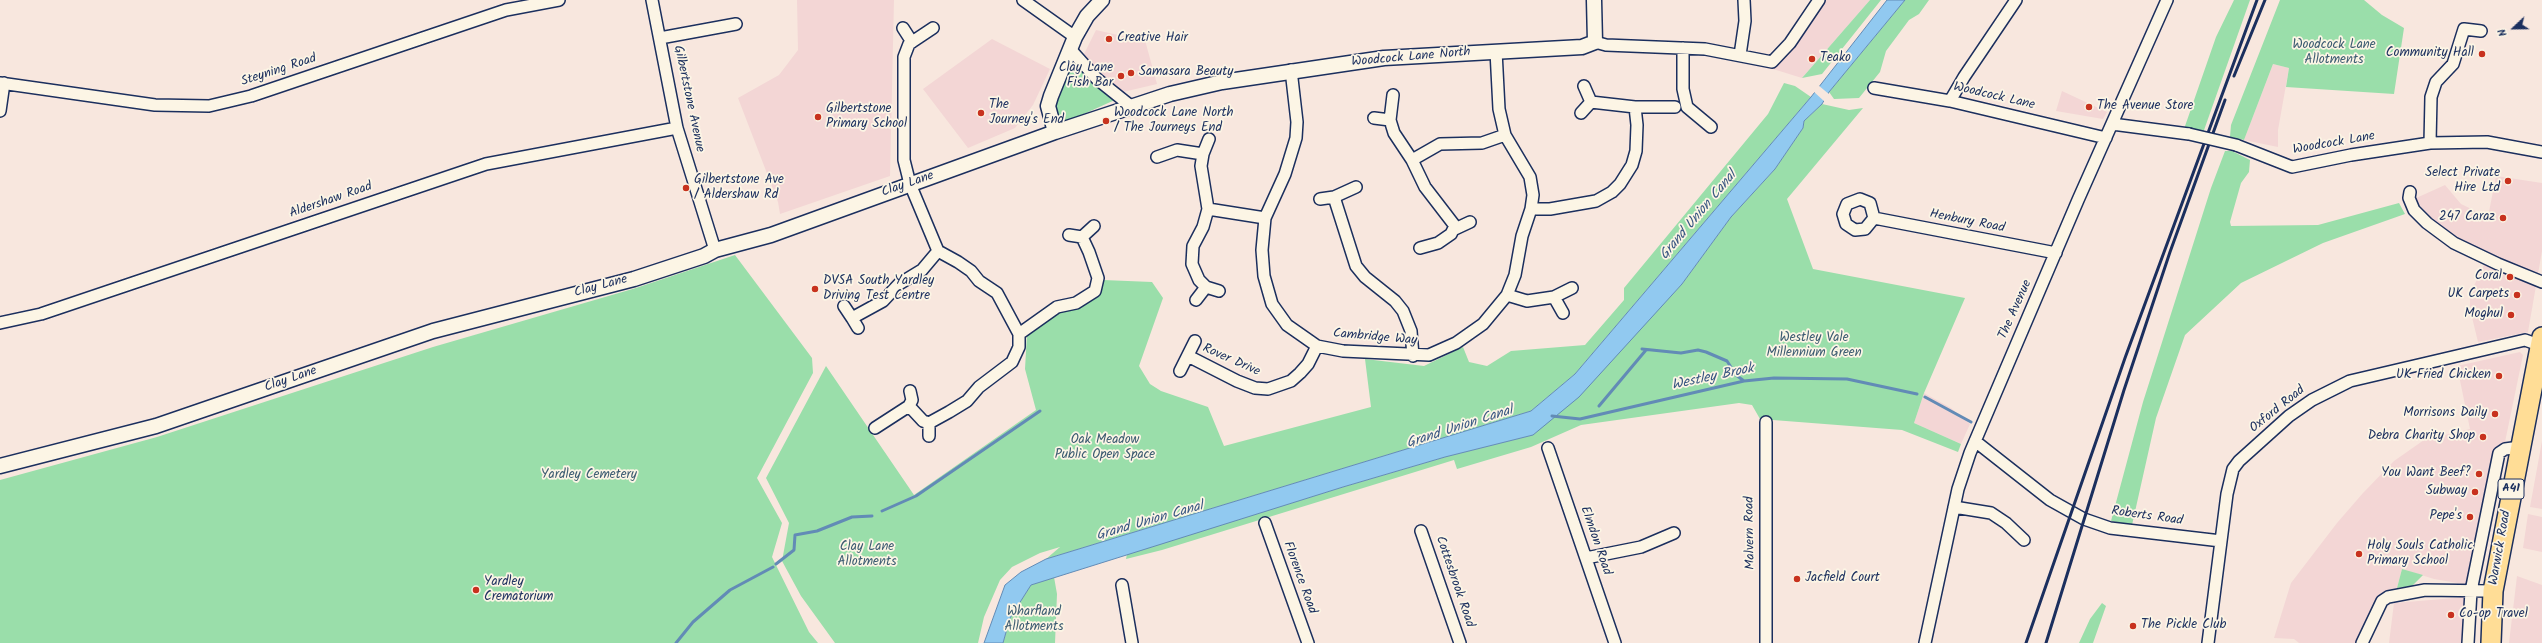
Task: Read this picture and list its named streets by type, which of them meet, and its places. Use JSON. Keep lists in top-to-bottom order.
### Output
{
  "streets": {
    "highway": ["A41", "Warwick Road"],
    "street": [
      "Woodcock Lane North",
      "Steyning Road",
      "Woodcock Lane",
      "Gilbertstone Avenue",
      "Clay Lane",
      "Aldershaw Road",
      "Henbury Road",
      "The Avenue",
      "Cambridge Way",
      "Rover Drive",
      "Oxford Road",
      "Roberts Road",
      "Malvern Road",
      "Elmdon Road",
      "Florence Road",
      "Cottesbrook Road"
    ]
  },
  "crossings": [
    ["Woodcock Lane North", "Clay Lane"],
    ["Woodcock Lane North", "Cambridge Way"],
    ["Woodcock Lane", "The Avenue"],
    ["Gilbertstone Avenue", "Clay Lane"],
    ["Gilbertstone Avenue", "Aldershaw Road"],
    ["Henbury Road", "The Avenue"],
    ["The Avenue", "Roberts Road"],
    ["Cambridge Way", "Rover Drive"],
    ["Oxford Road", "Roberts Road"],
    ["Oxford Road", "Warwick Road"]
  ],
  "water": ["Grand Union Canal", "Westley Brook"],
  "parks": [
    "Woodcock Lane Allotments",
    "Westley Vale Millennium Green",
    "Oak Meadow Public Open Space",
    "Yardley Cemetery",
    "Clay Lane Allotments",
    "Wharfland Allotments"
  ],
  "places": [
    "Creative Hair",
    "Community Hall",
    "Teako",
    "Samasara Beauty",
    "Clay Lane Fish Bar",
    "The Avenue Store",
    "The Journey's End",
    "Gilbertstone Primary School",
    "Woodcock Lane North / The Journeys End",
    "Select Private Hire Ltd",
    "Gilbertstone Ave / Aldershaw Rd",
    "247 Caraz",
    "Coral",
    "DVSA South Yardley Driving Test Centre",
    "UK Carpets",
    "Moghul",
    "UK Fried Chicken",
    "Morrisons Daily",
    "Debra Charity Shop",
    "You Want Beef?",
    "Subway",
    "Pepe's",
    "Holy Souls Catholic Primary School",
    "Jacfield Court",
    "Yardley Crematorium",
    "Co-op Travel",
    "The Pickle Club"
  ],
  "north": "left"
}
